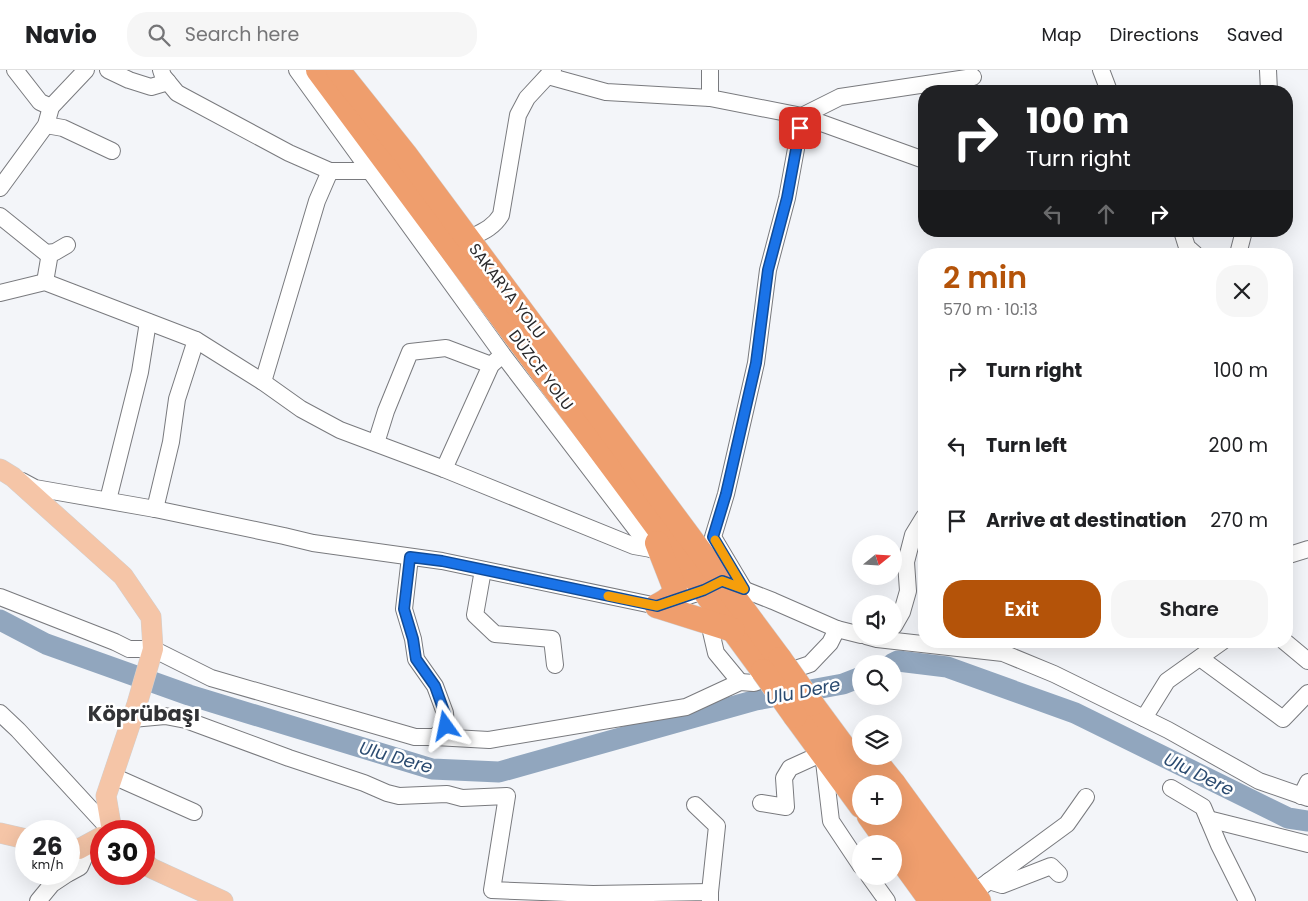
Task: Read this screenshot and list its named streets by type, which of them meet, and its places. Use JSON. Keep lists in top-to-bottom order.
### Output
{
  "streets": {
    "highway": ["SAKARYA YOLU", "DÜZCE YOLU"]
  },
  "crossings": [
    ["SAKARYA YOLU", "DÜZCE YOLU"]
  ],
  "districts": ["Köprübaşı"],
  "water": ["Ulu Dere"],
  "north": "right",
  "page": {
    "header": "Navio",
    "search": "Search here",
    "nav": ["Map", "Directions", "Saved"],
    "turn": ["100 m", "Turn right"],
    "heading": ["2 min", "570 m · 10:13"],
    "list": [
      {
        "name": "Turn right",
        "value": "100 m"
      },
      {
        "name": "Turn left",
        "value": "200 m"
      },
      {
        "name": "Arrive at destination",
        "value": "270 m"
      }
    ],
    "map_buttons": ["+", "−"],
    "buttons": ["Exit", "Share"],
    "speed": "26 km/h",
    "limit": "30"
  }
}
